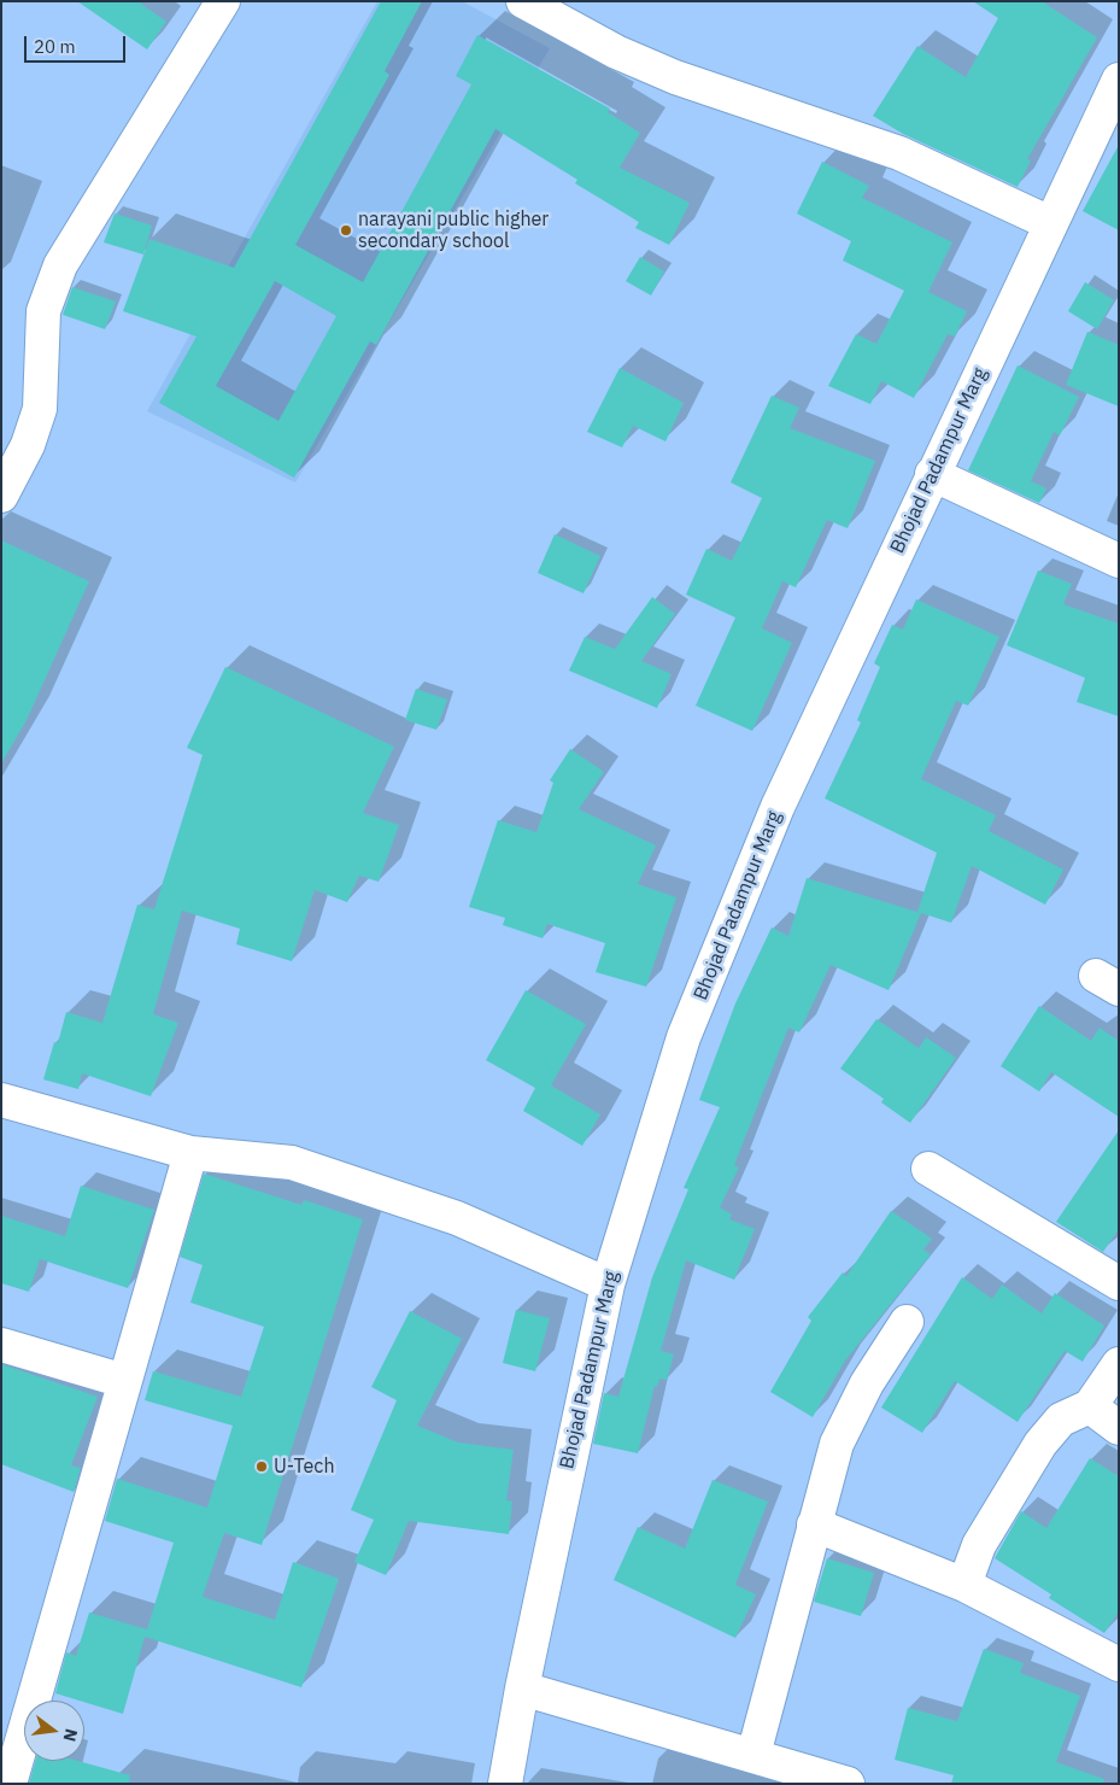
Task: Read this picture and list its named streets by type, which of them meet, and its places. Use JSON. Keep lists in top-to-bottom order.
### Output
{
  "streets": {
    "street": ["Bhojad Padampur Marg"]
  },
  "places": ["narayani public higher secondary school", "U-Tech"],
  "scale_bar": "20 m",
  "north": "right"
}
